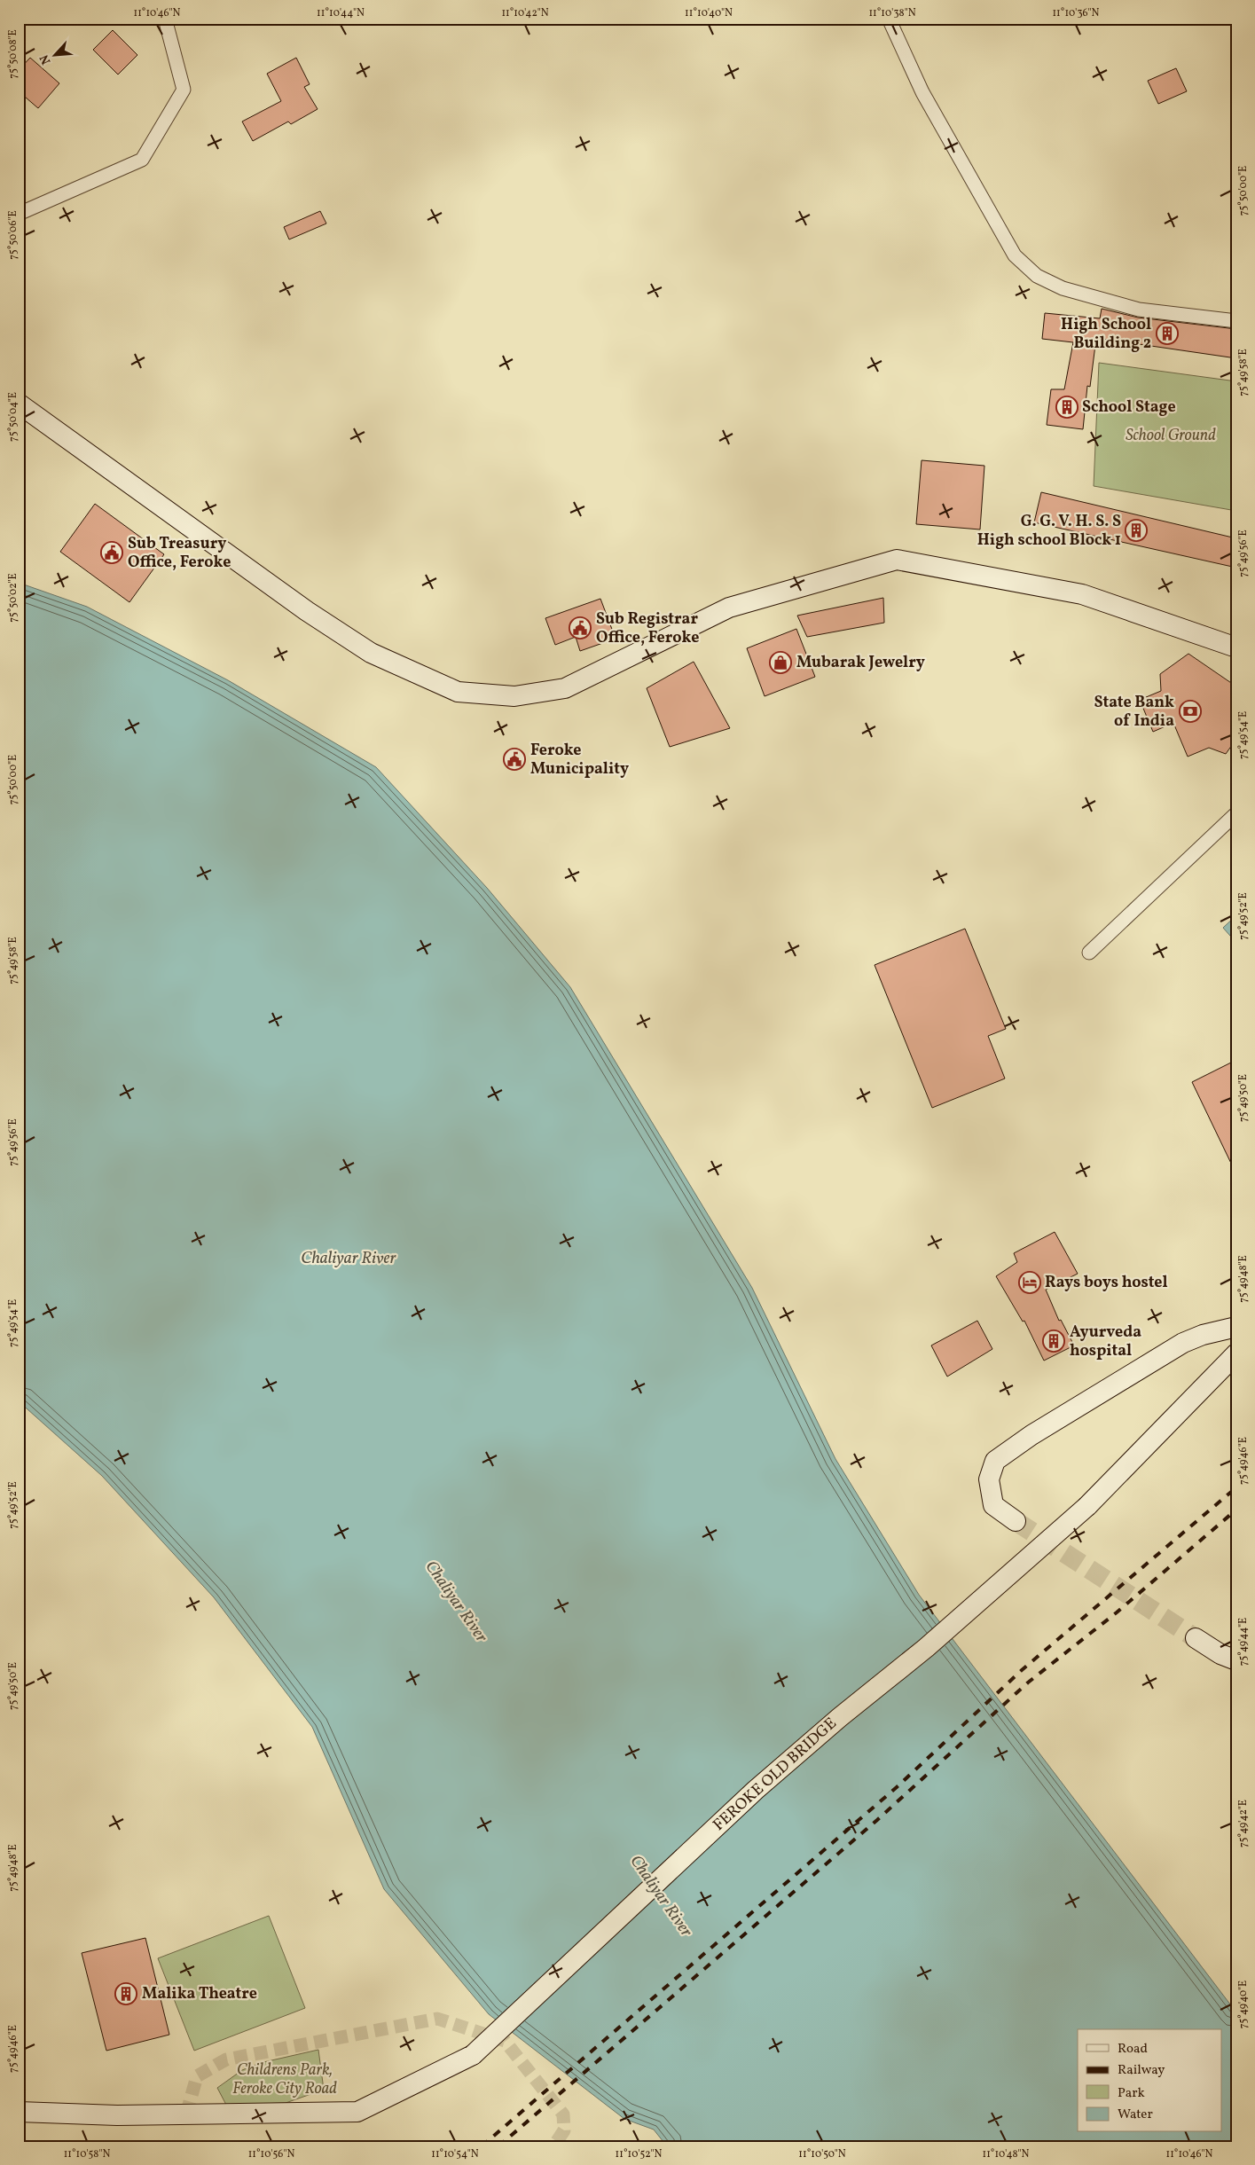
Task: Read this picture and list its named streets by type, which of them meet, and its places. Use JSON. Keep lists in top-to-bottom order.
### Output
{
  "streets": {
    "main road": ["FEROKE OLD BRIDGE"]
  },
  "water": ["Chaliyar River"],
  "parks": ["School Ground", "Childrens Park, Feroke City Road"],
  "places": {
    "building": [
      "High School Building 2",
      "School Stage",
      "G. G. V. H. S. S High school Block 1",
      "Ayurveda hospital",
      "Malika Theatre"
    ],
    "public building": ["Sub Treasury Office, Feroke", "Sub Registrar Office, Feroke", "Feroke Municipality"],
    "shop": ["Mubarak Jewelry"],
    "bank": ["State Bank of India"],
    "hotel": ["Rays boys hostel"]
  },
  "legend": [
    "Road",
    "Railway",
    "Park",
    "Water"
  ],
  "north": "bottom left",
  "coordinates": [
    "11°10'46\"N",
    "11°10'44\"N",
    "11°10'42\"N",
    "11°10'40\"N",
    "11°10'38\"N",
    "11°10'36\"N",
    "75°50'08\"E",
    "75°50'00\"E",
    "75°50'06\"E",
    "75°49'58\"E",
    "75°50'04\"E",
    "75°49'56\"E",
    "75°50'02\"E",
    "75°49'54\"E",
    "75°49'52\"E",
    "75°49'50\"E",
    "75°49'48\"E",
    "75°49'46\"E",
    "75°49'44\"E",
    "75°49'42\"E",
    "75°49'40\"E",
    "11°10'58\"N",
    "11°10'56\"N",
    "11°10'54\"N",
    "11°10'52\"N",
    "11°10'50\"N",
    "11°10'48\"N"
  ]
}
